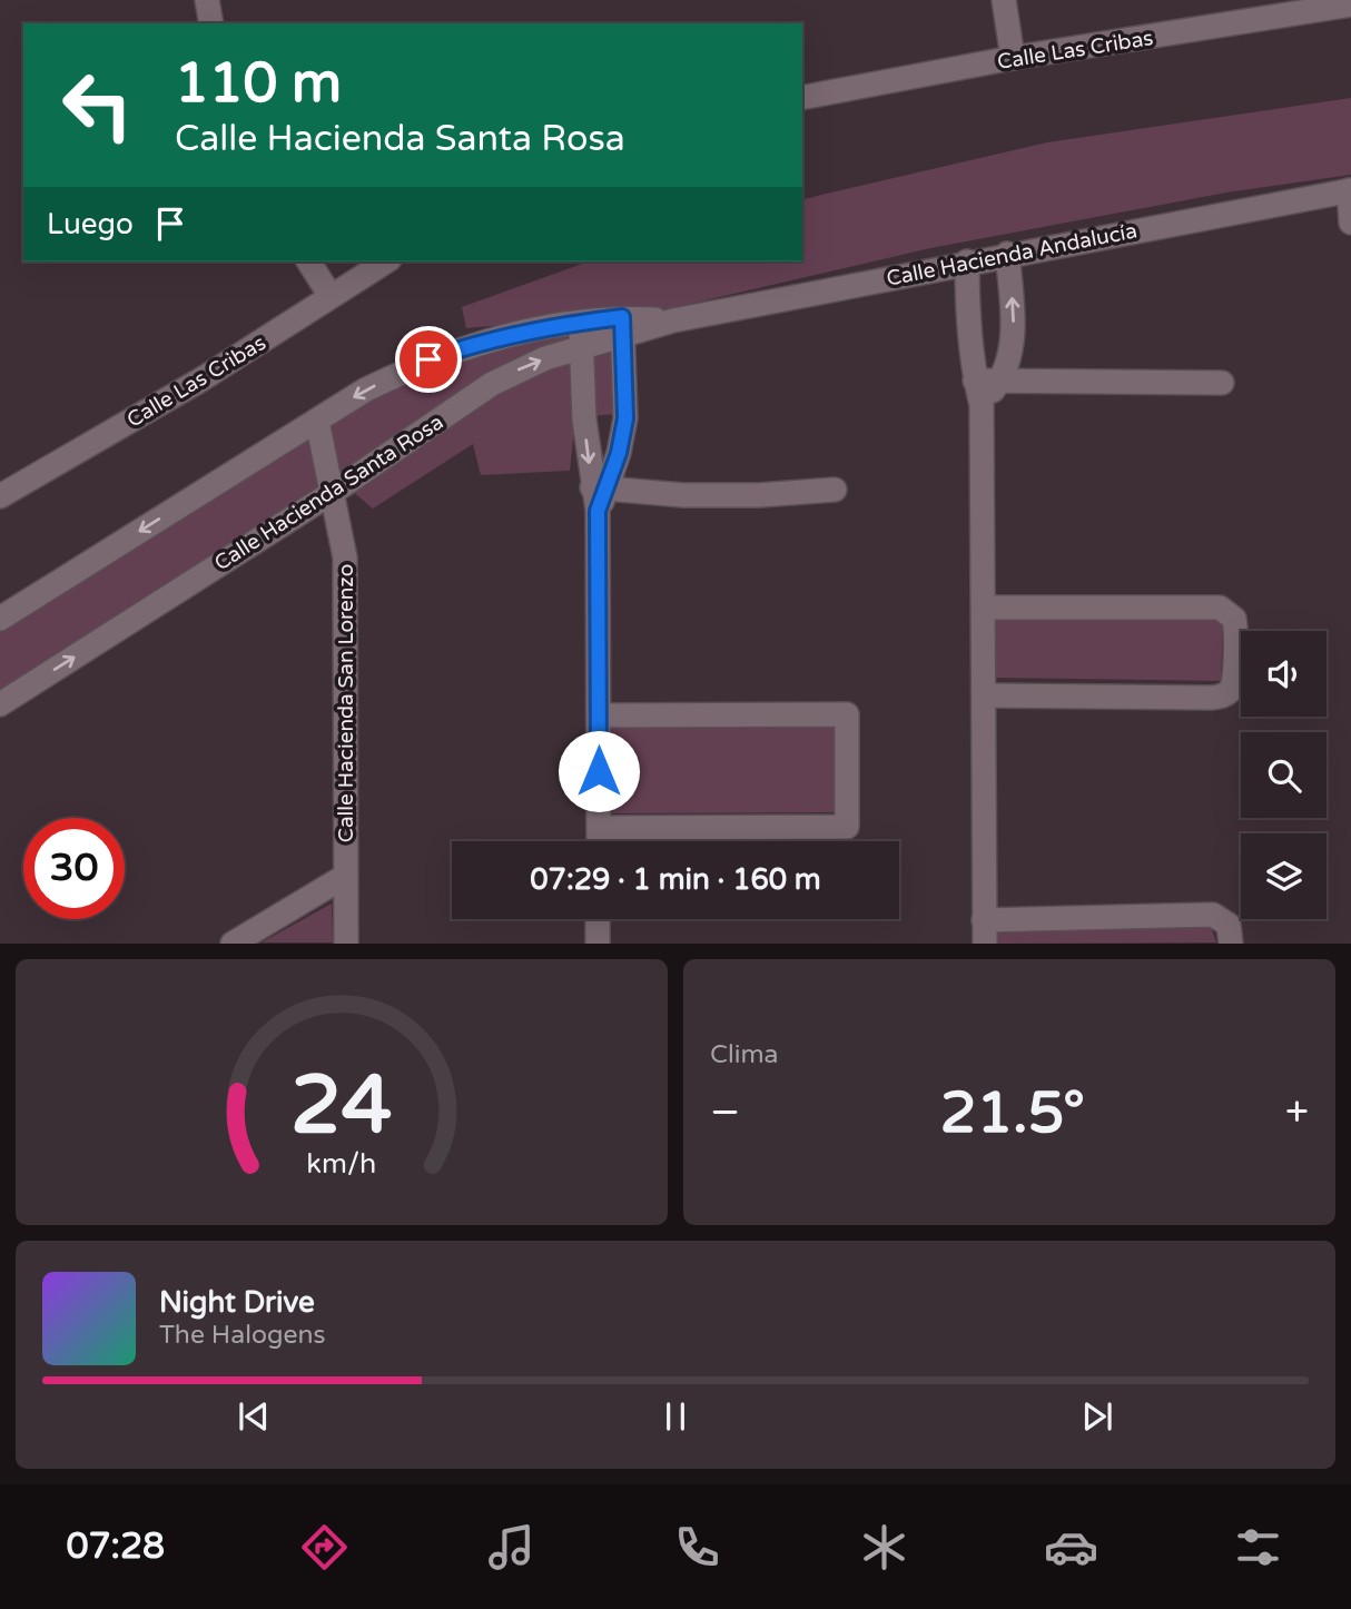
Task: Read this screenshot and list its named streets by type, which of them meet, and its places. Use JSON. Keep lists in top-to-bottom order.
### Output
{
  "streets": {
    "street": [
      "Calle Las Cribas",
      "Calle Hacienda Andalucía",
      "Calle Hacienda Santa Rosa",
      "Calle Hacienda San Lorenzo"
    ]
  },
  "crossings": [
    ["Calle Hacienda Andalucía", "Calle Hacienda Santa Rosa"],
    ["Calle Hacienda Santa Rosa", "Calle Hacienda San Lorenzo"]
  ],
  "page": {
    "turn": ["110 m", "Calle Hacienda Santa Rosa"],
    "then": "Luego",
    "limit": "30",
    "trip": "07:29 · 1 min · 160 m",
    "tile": "Clima",
    "heat": ["−", "21.5°", "+"],
    "song": ["Night Drive", "The Halogens"],
    "tabs": "07:28",
    "gauge": ["24", "km/h"]
  }
}
